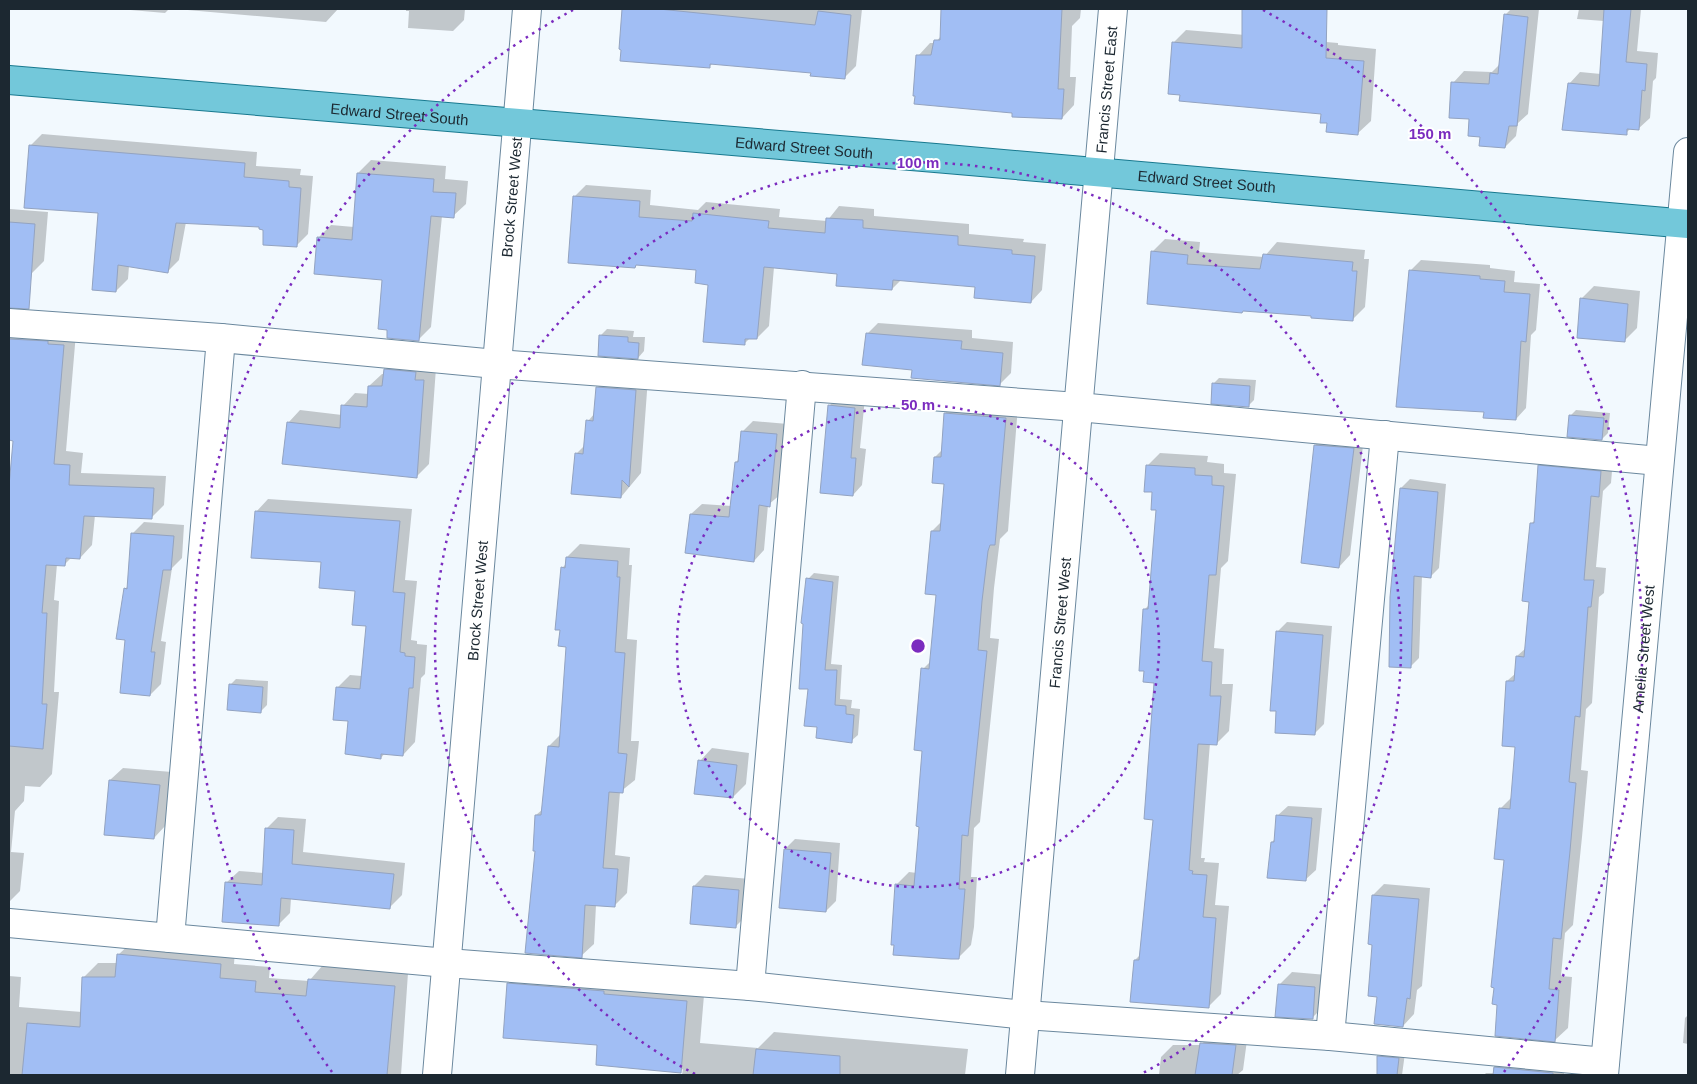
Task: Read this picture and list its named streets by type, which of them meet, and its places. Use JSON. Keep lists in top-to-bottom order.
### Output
{
  "streets": {
    "main road": ["Edward Street South"],
    "street": [
      "Francis Street East",
      "Brock Street West",
      "Francis Street West",
      "Amelia Street West"
    ]
  },
  "crossings": [
    ["Francis Street East", "Edward Street South"],
    ["Francis Street East", "Francis Street West"],
    ["Edward Street South", "Brock Street West"],
    ["Edward Street South", "Francis Street West"],
    ["Edward Street South", "Amelia Street West"]
  ],
  "rings": ["150 m", "100 m", "50 m"]
}
